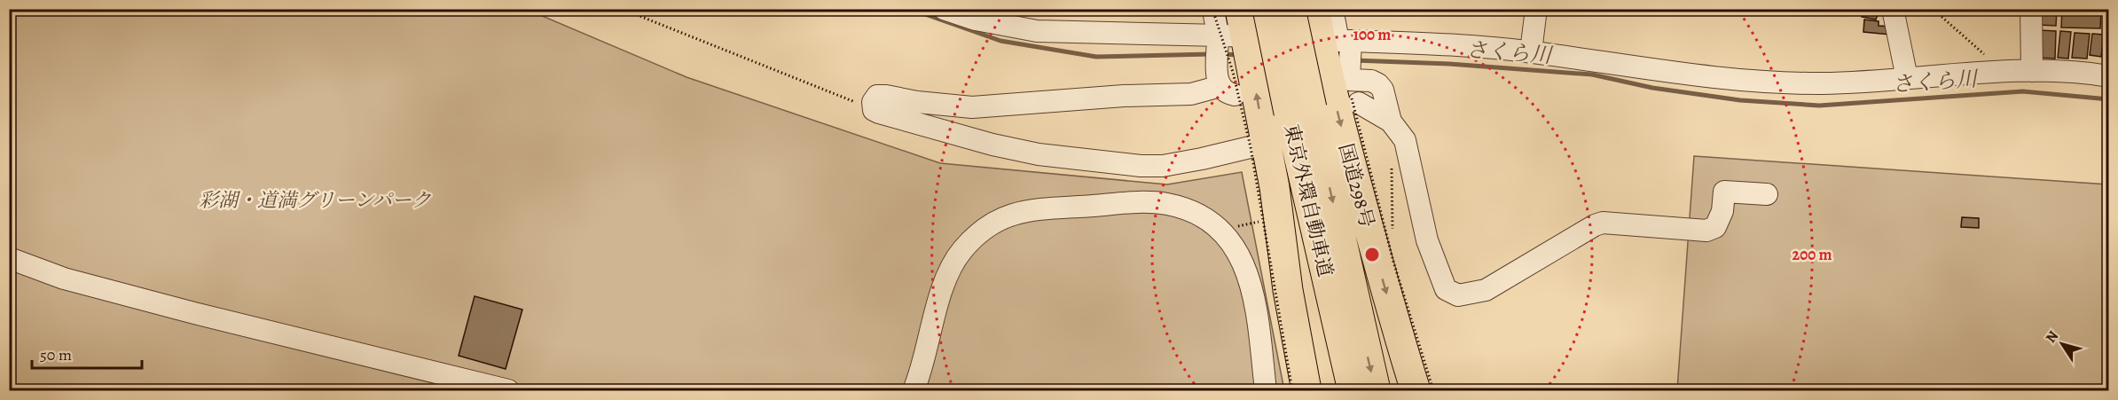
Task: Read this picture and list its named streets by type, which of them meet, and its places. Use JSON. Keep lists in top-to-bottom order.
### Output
{
  "streets": {
    "highway": ["国道298号", "東京外環自動車道"]
  },
  "water": ["さくら川"],
  "parks": ["彩湖・道満グリーンパーク"],
  "scale_bar": "50 m",
  "north": "top left",
  "rings": ["100 m", "200 m"]
}
